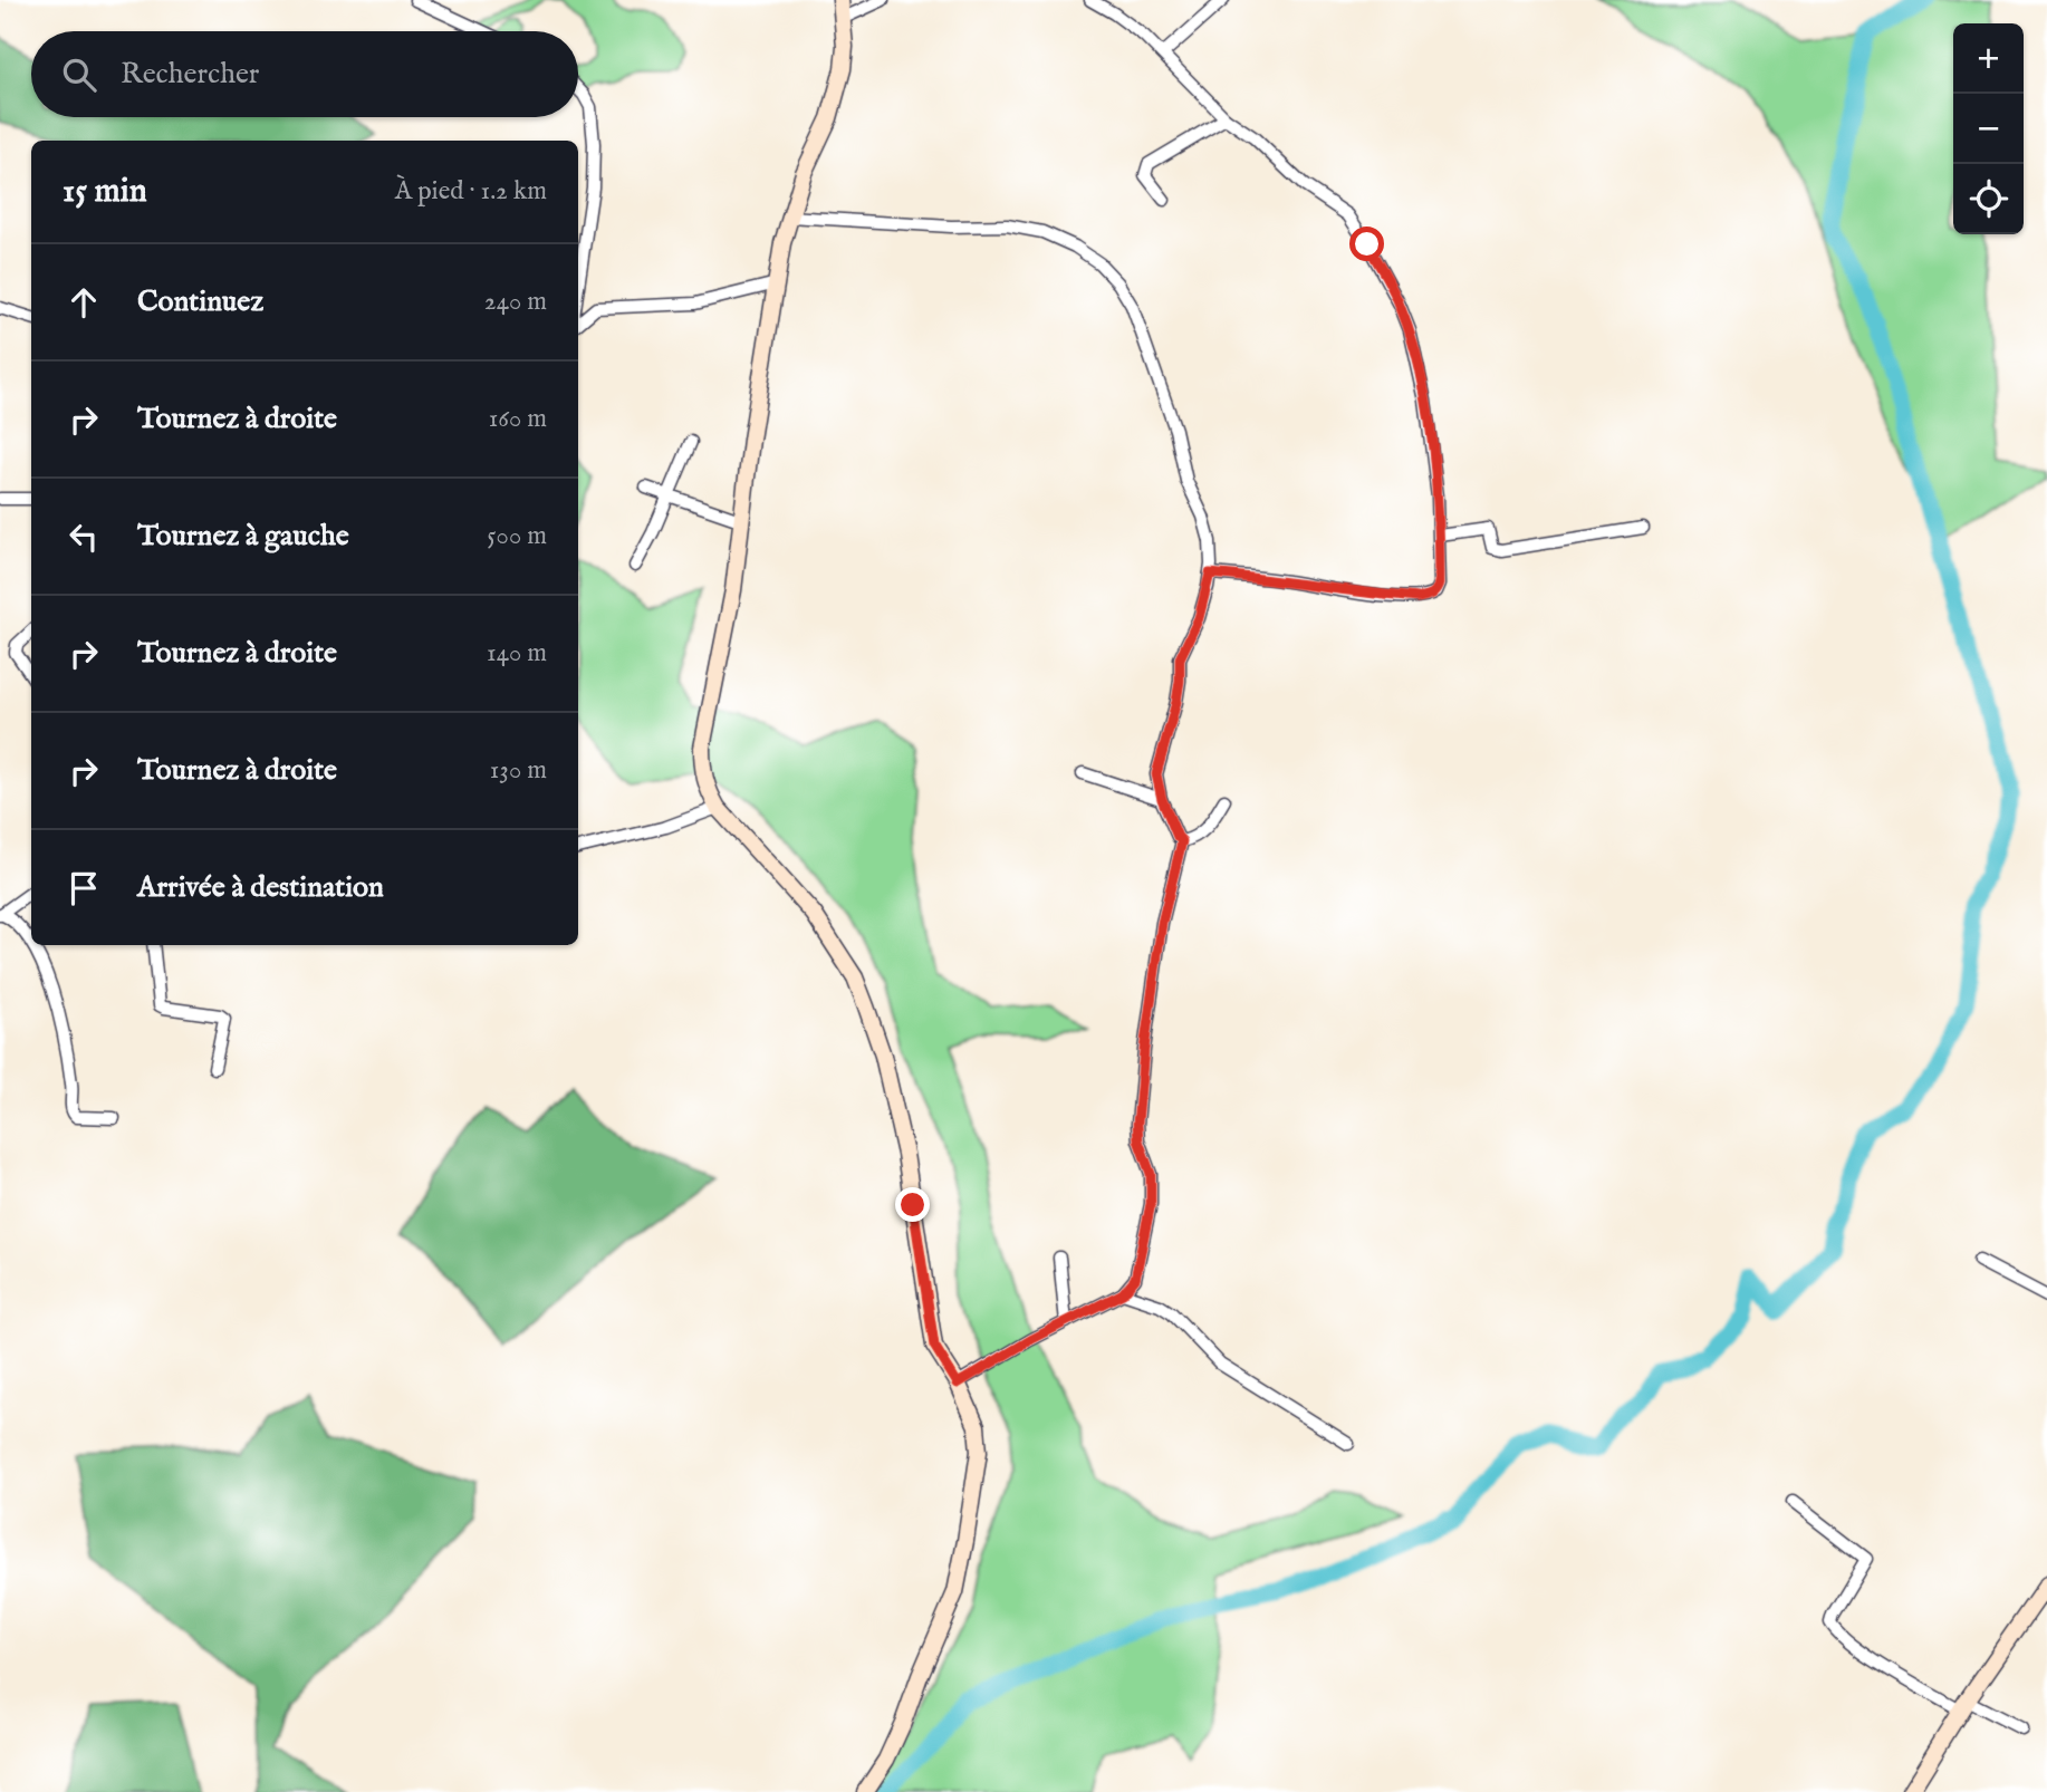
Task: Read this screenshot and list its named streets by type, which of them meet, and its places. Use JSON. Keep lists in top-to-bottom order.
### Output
{
  "page": {
    "map_buttons": ["+", "−"],
    "search": "Rechercher",
    "heading": ["15 min", "À pied · 1.2 km"],
    "list": [
      ["Continuez", "240 m"],
      ["Tournez à droite", "160 m"],
      ["Tournez à gauche", "500 m"],
      ["Tournez à droite", "140 m"],
      ["Tournez à droite", "130 m"],
      "Arrivée à destination"
    ]
  }
}
